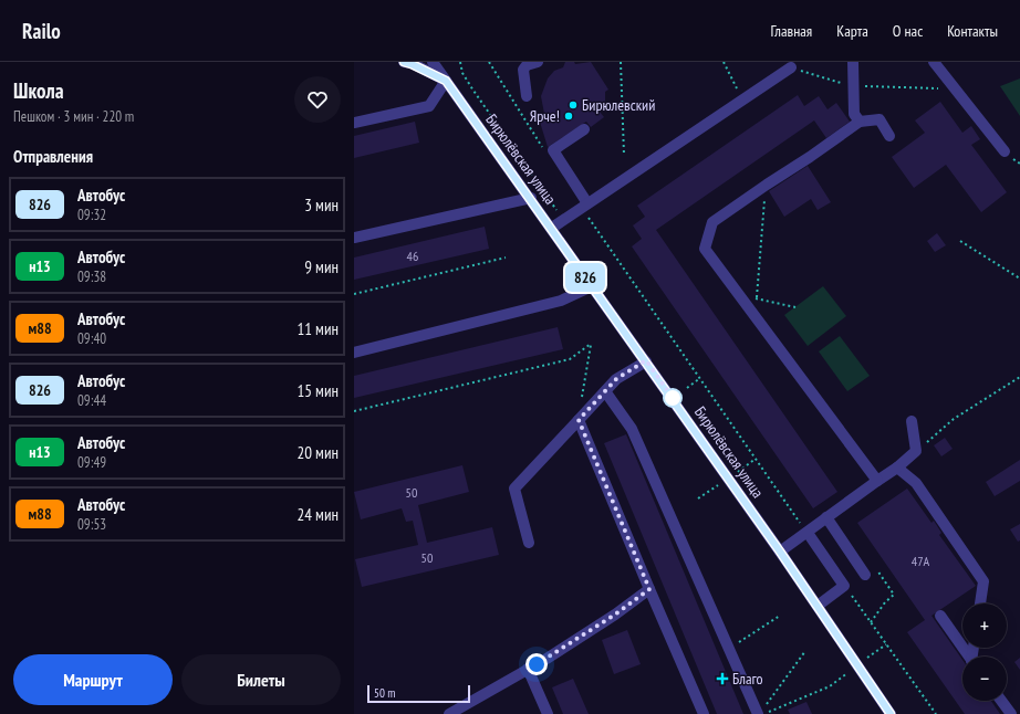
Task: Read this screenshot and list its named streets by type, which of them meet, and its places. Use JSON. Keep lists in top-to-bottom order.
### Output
{
  "streets": {
    "street": ["Бирюлёвская улица"]
  },
  "places": {
    "other": ["Бирюлевский", "Ярче!"],
    "health": ["Благо"]
  },
  "lines": ["bus line 826"],
  "house_numbers": [
    "46",
    "50",
    "50",
    "47А"
  ],
  "scale_bar": "50 m",
  "page": {
    "header": "Railo",
    "nav": [
      "Главная",
      "Карта",
      "О нас",
      "Контакты"
    ],
    "heading": [
      ["Школа", "Пешком · 3 мин · 220 m"],
      "Отправления"
    ],
    "on_map": "826",
    "list": [
      {
        "mark": "826",
        "name": "Автобус",
        "note": "09:32",
        "value": "3 мин"
      },
      {
        "mark": "н13",
        "name": "Автобус",
        "note": "09:38",
        "value": "9 мин"
      },
      {
        "mark": "м88",
        "name": "Автобус",
        "note": "09:40",
        "value": "11 мин"
      },
      {
        "mark": "826",
        "name": "Автобус",
        "note": "09:44",
        "value": "15 мин"
      },
      {
        "mark": "н13",
        "name": "Автобус",
        "note": "09:49",
        "value": "20 мин"
      },
      {
        "mark": "м88",
        "name": "Автобус",
        "note": "09:53",
        "value": "24 мин"
      }
    ],
    "map_buttons": ["+", "−"],
    "buttons": ["Маршрут", "Билеты"],
    "scale": "50 m"
  }
}
